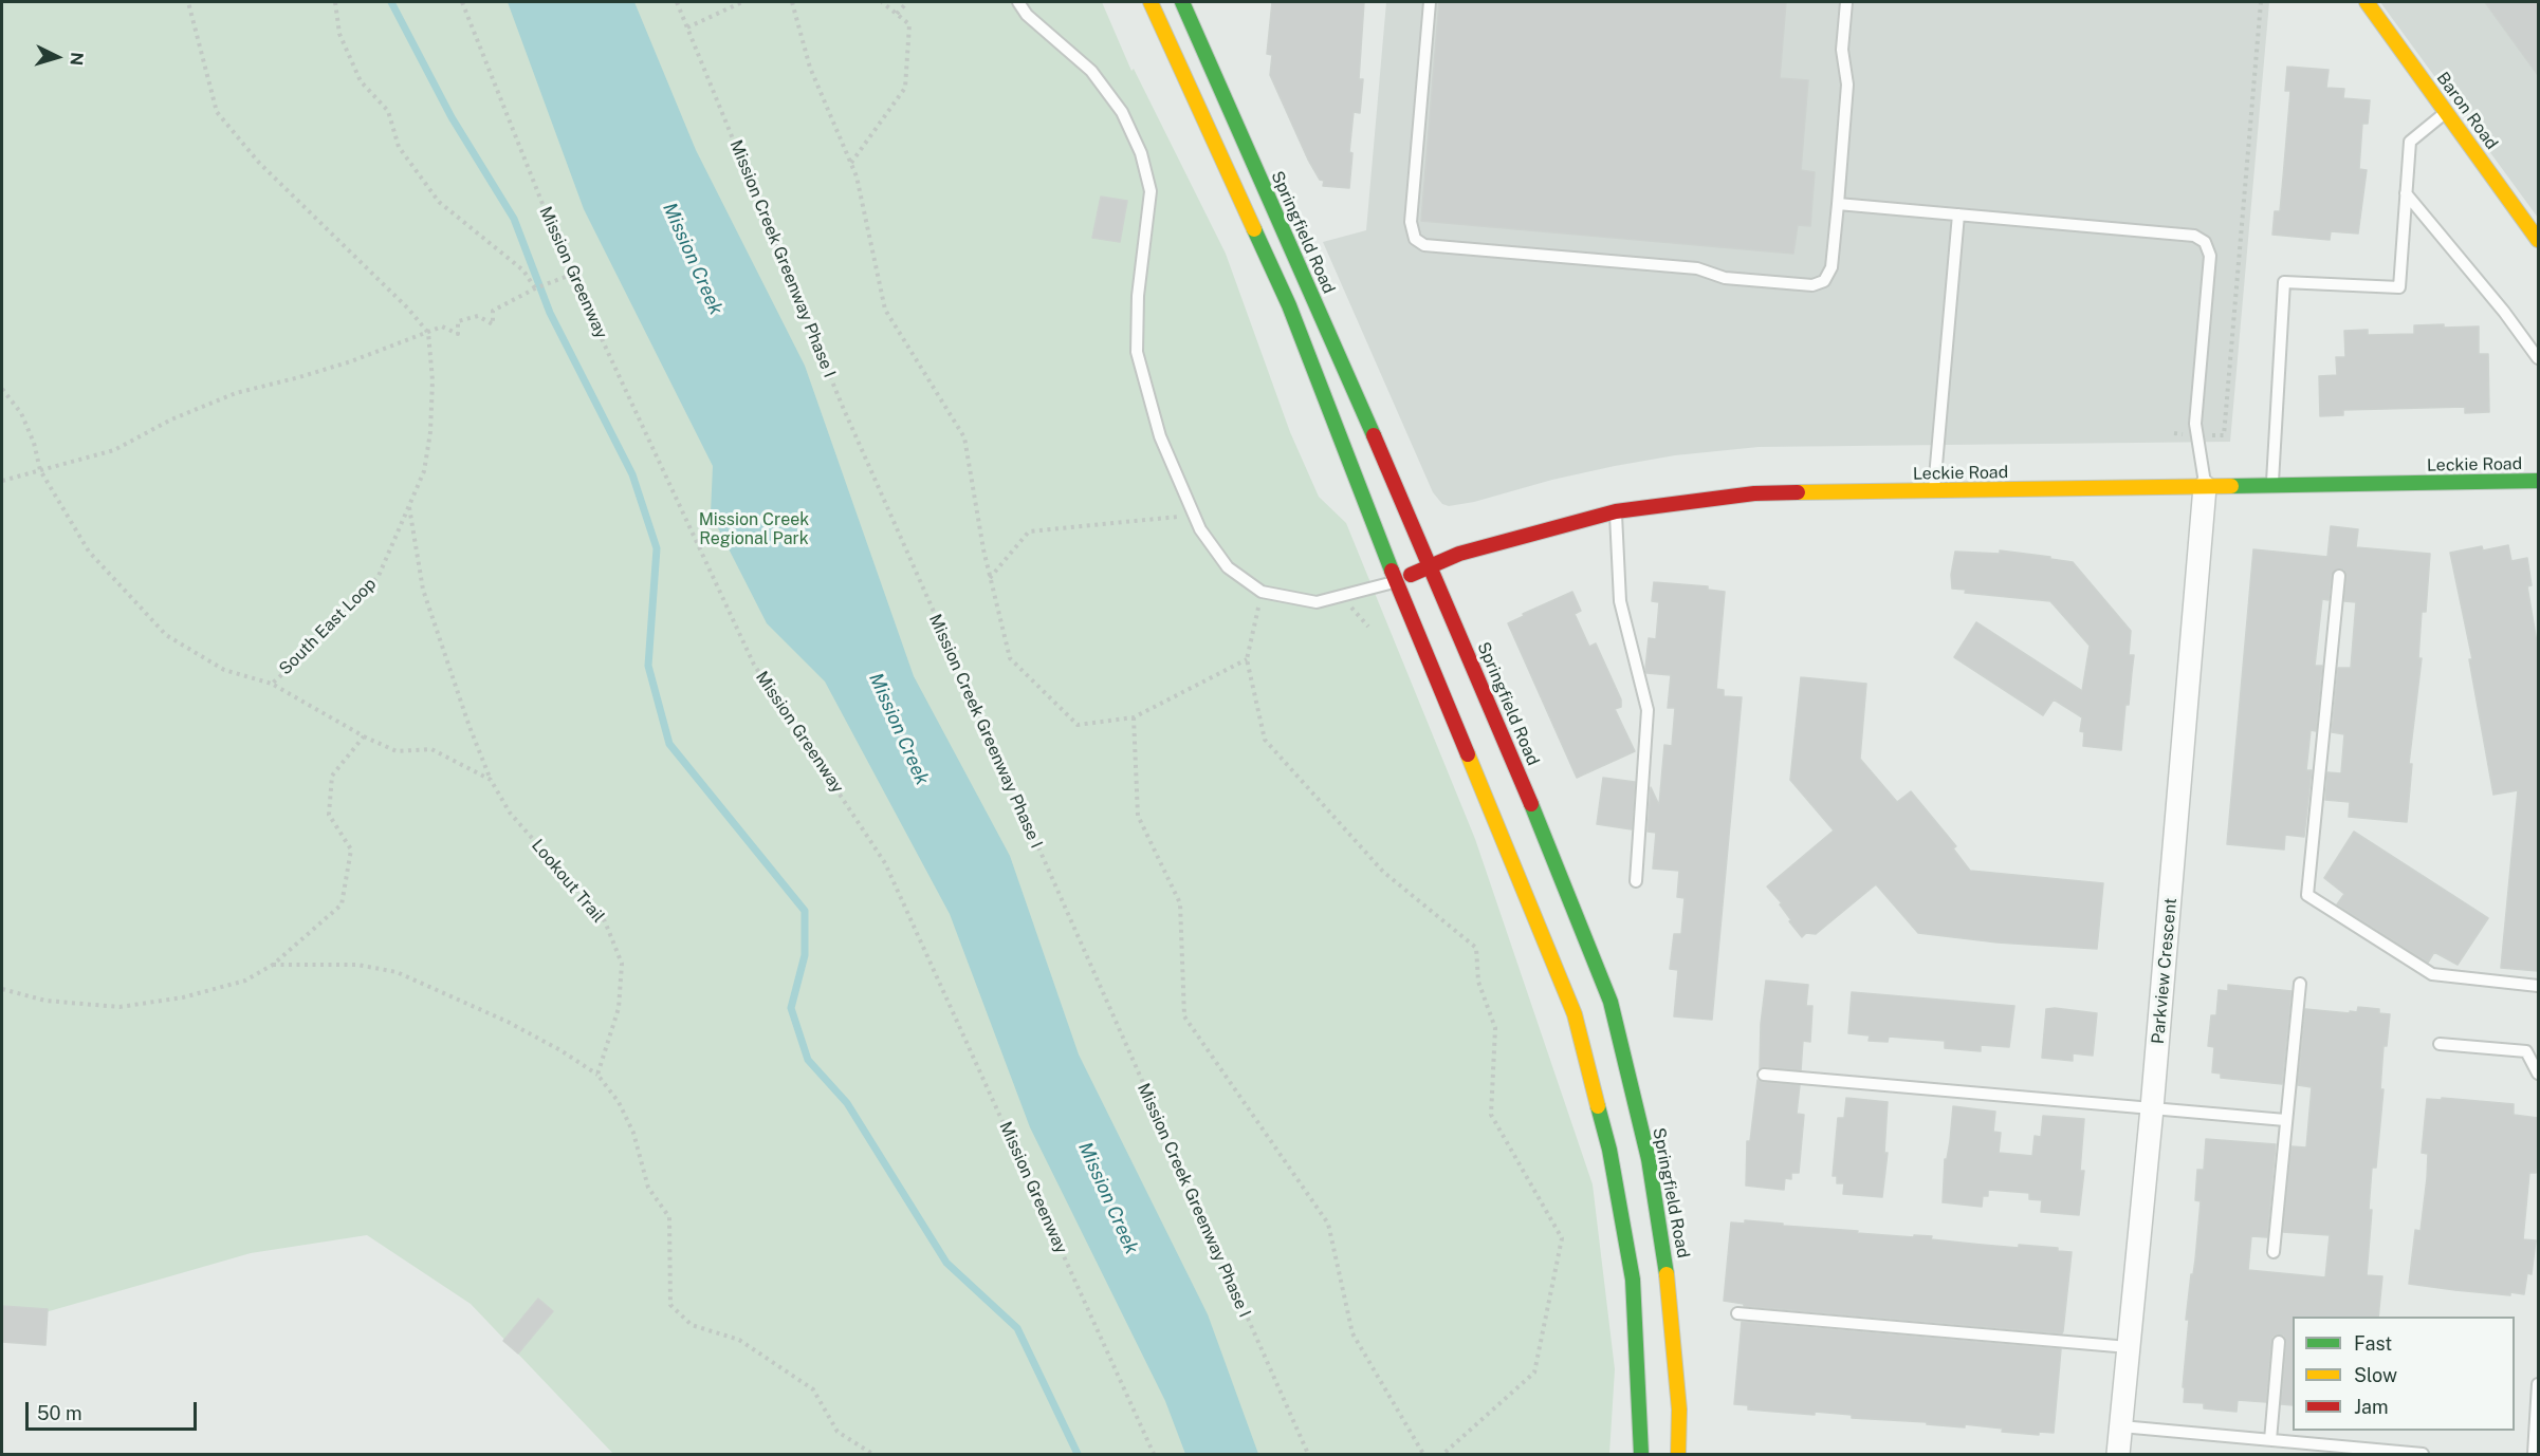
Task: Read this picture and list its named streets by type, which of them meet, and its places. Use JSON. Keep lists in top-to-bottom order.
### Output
{
  "streets": {
    "main road": ["Baron Road", "Springfield Road", "Leckie Road"],
    "street": ["Parkview Crescent"],
    "path": [
      "Mission Creek Greenway Phase I",
      "Mission Greenway",
      "South East Loop",
      "Lookout Trail"
    ]
  },
  "crossings": [
    ["Springfield Road", "Leckie Road"],
    ["Leckie Road", "Parkview Crescent"],
    ["South East Loop", "Lookout Trail"]
  ],
  "water": ["Mission Creek"],
  "parks": ["Mission Creek Regional Park"],
  "legend": ["Fast", "Slow", "Jam"],
  "scale_bar": "50 m",
  "north": "right"
}
